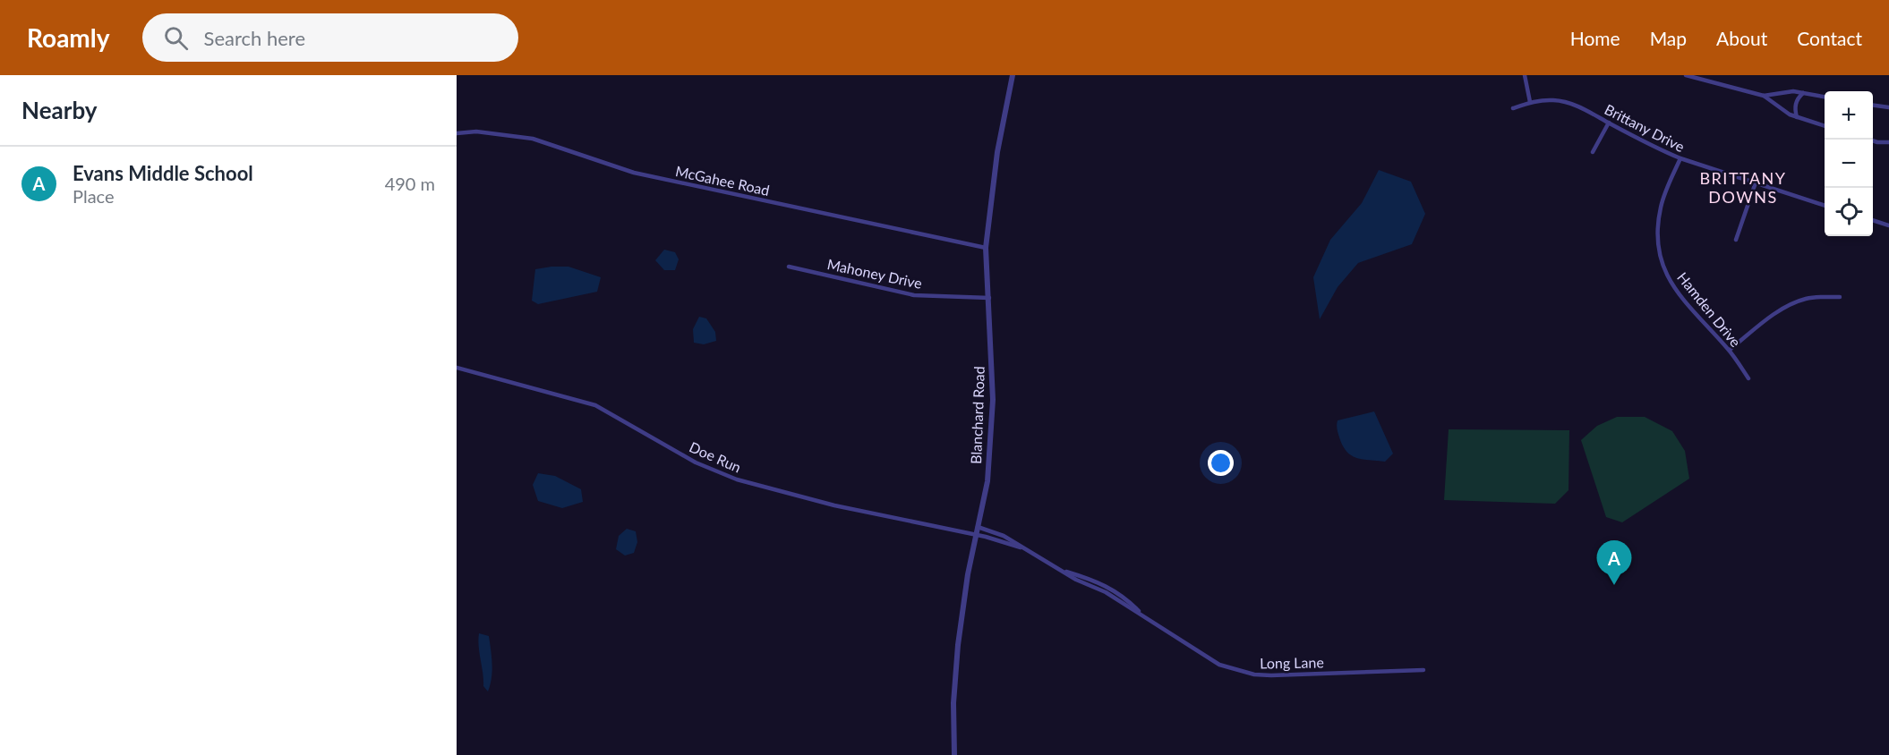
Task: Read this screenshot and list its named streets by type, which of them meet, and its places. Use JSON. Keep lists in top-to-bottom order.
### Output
{
  "streets": {
    "street": [
      "Brittany Drive",
      "McGahee Road",
      "Mahoney Drive",
      "Hamden Drive",
      "Blanchard Road",
      "Doe Run",
      "Long Lane"
    ]
  },
  "crossings": [
    ["Brittany Drive", "Hamden Drive"],
    ["McGahee Road", "Blanchard Road"],
    ["Mahoney Drive", "Blanchard Road"],
    ["Blanchard Road", "Doe Run"],
    ["Blanchard Road", "Long Lane"],
    ["Doe Run", "Long Lane"]
  ],
  "districts": ["BRITTANY DOWNS"],
  "page": {
    "header": "Roamly",
    "search": "Search here",
    "nav": [
      "Home",
      "Map",
      "About",
      "Contact"
    ],
    "heading": "Nearby",
    "map_buttons": ["+", "−"],
    "list": [
      {
        "mark": "A",
        "name": "Evans Middle School",
        "note": "Place",
        "value": "490 m"
      }
    ],
    "pins": "A"
  }
}
